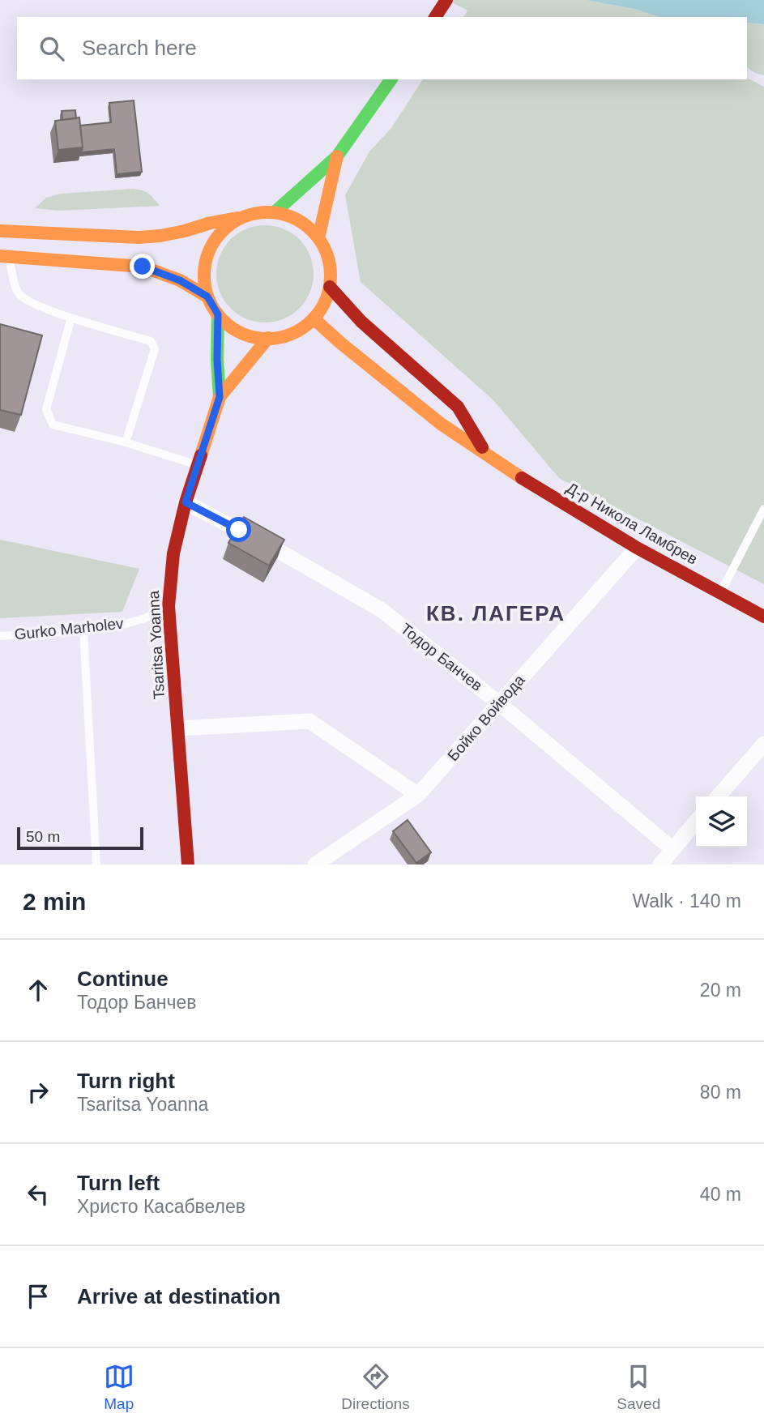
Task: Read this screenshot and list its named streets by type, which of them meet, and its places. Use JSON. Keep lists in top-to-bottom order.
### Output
{
  "streets": {
    "main road": ["Д-р Никола Ламбрев", "Tsaritsa Yoanna"],
    "street": ["Тодор Банчев", "Бойко Войвода"],
    "lane": ["Gurko Marholev"]
  },
  "crossings": [
    ["Д-р Никола Ламбрев", "Tsaritsa Yoanna"],
    ["Д-р Никола Ламбрев", "Бойко Войвода"],
    ["Gurko Marholev", "Tsaritsa Yoanna"],
    ["Tsaritsa Yoanna", "Тодор Банчев"],
    ["Тодор Банчев", "Бойко Войвода"]
  ],
  "districts": ["КВ. ЛАГЕРА"],
  "scale_bar": "50 m",
  "page": {
    "search": "Search here",
    "scale": "50 m",
    "heading": ["2 min", "Walk · 140 m"],
    "list": [
      ["Continue", "Тодор Банчев", "20 m"],
      ["Turn right", "Tsaritsa Yoanna", "80 m"],
      ["Turn left", "Христо Касабвелев", "40 m"],
      "Arrive at destination"
    ],
    "nav": ["Map", "Directions", "Saved"]
  }
}
